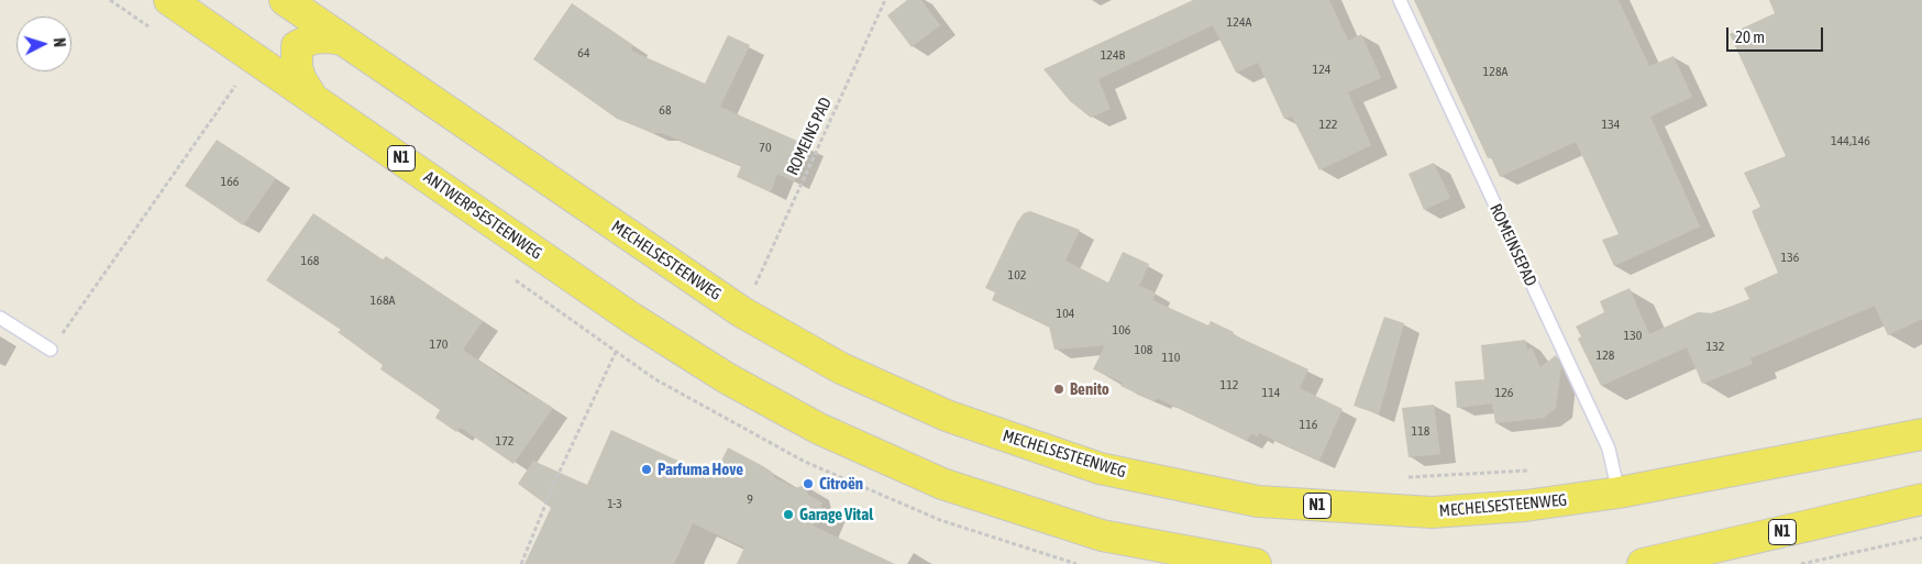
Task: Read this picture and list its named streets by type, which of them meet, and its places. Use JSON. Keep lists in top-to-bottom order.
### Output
{
  "streets": {
    "main road": ["N1", "ANTWERPSESTEENWEG", "MECHELSESTEENWEG"],
    "lane": ["ROMEINSEPAD"],
    "path": ["ROMEINS PAD"]
  },
  "crossings": [
    ["ANTWERPSESTEENWEG", "MECHELSESTEENWEG"],
    ["ROMEINSEPAD", "MECHELSESTEENWEG"]
  ],
  "places": [
    "Benito",
    "Parfuma Hove",
    "Citroën",
    "Garage Vital"
  ],
  "house_numbers": [
    "124A",
    "64",
    "124B",
    "124",
    "128A",
    "68",
    "122",
    "134",
    "144,146",
    "70",
    "166",
    "136",
    "168",
    "102",
    "168A",
    "104",
    "106",
    "130",
    "170",
    "132",
    "108",
    "128",
    "110",
    "112",
    "114",
    "126",
    "116",
    "118",
    "172",
    "9",
    "1-3"
  ],
  "scale_bar": "20 m",
  "north": "right"
}
